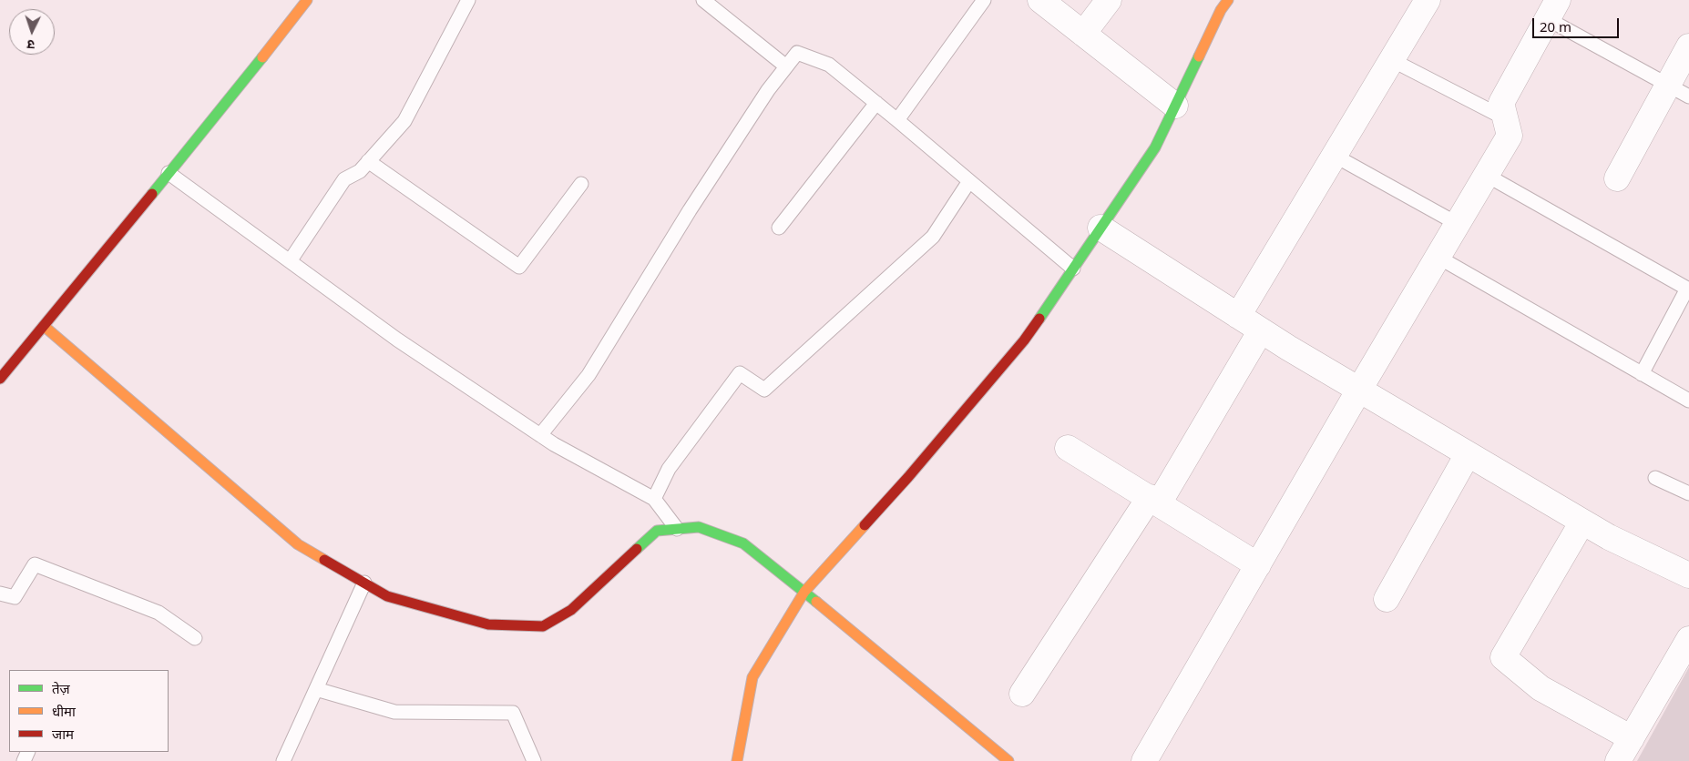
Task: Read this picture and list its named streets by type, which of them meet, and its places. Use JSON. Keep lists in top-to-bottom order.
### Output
{
  "legend": ["तेज़", "धीमा", "जाम"],
  "scale_bar": "20 m",
  "north": "bottom"
}
